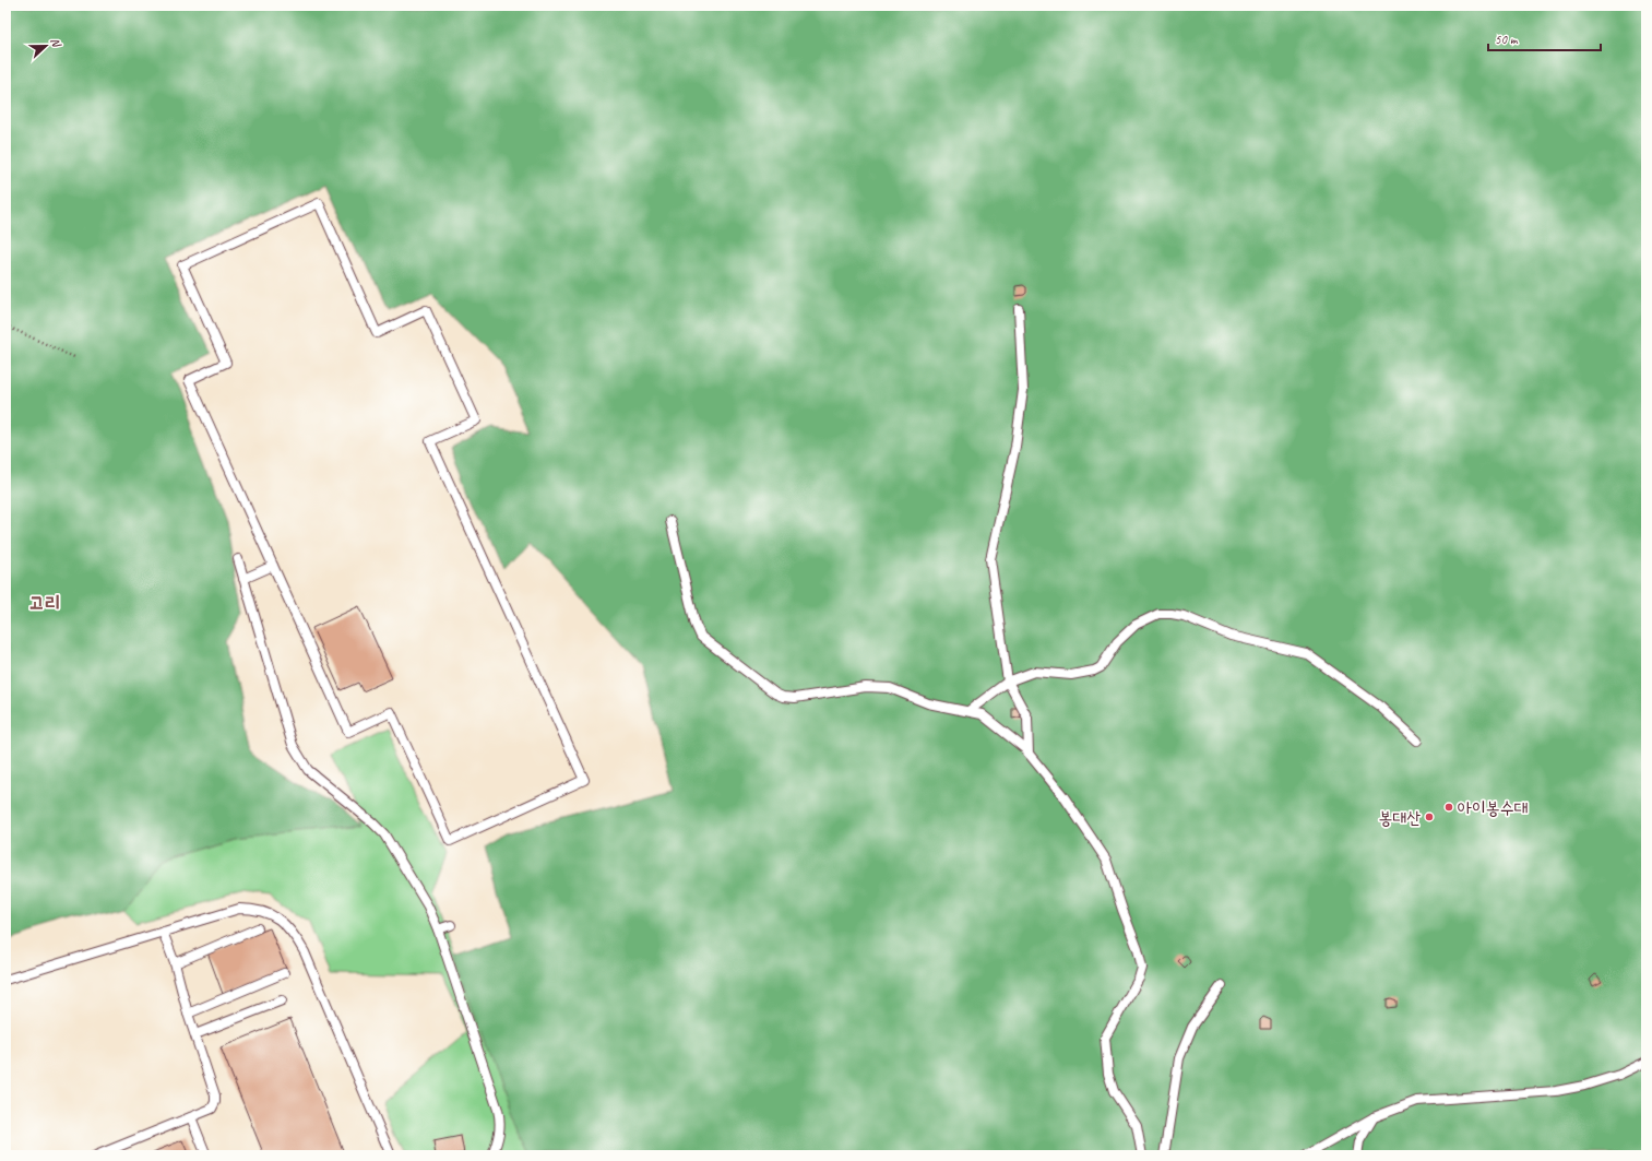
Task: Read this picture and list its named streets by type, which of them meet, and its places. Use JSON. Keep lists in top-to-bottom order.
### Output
{
  "districts": ["고리"],
  "places": ["아이봉수대", "봉대산"],
  "scale_bar": "50 m",
  "north": "right"
}
